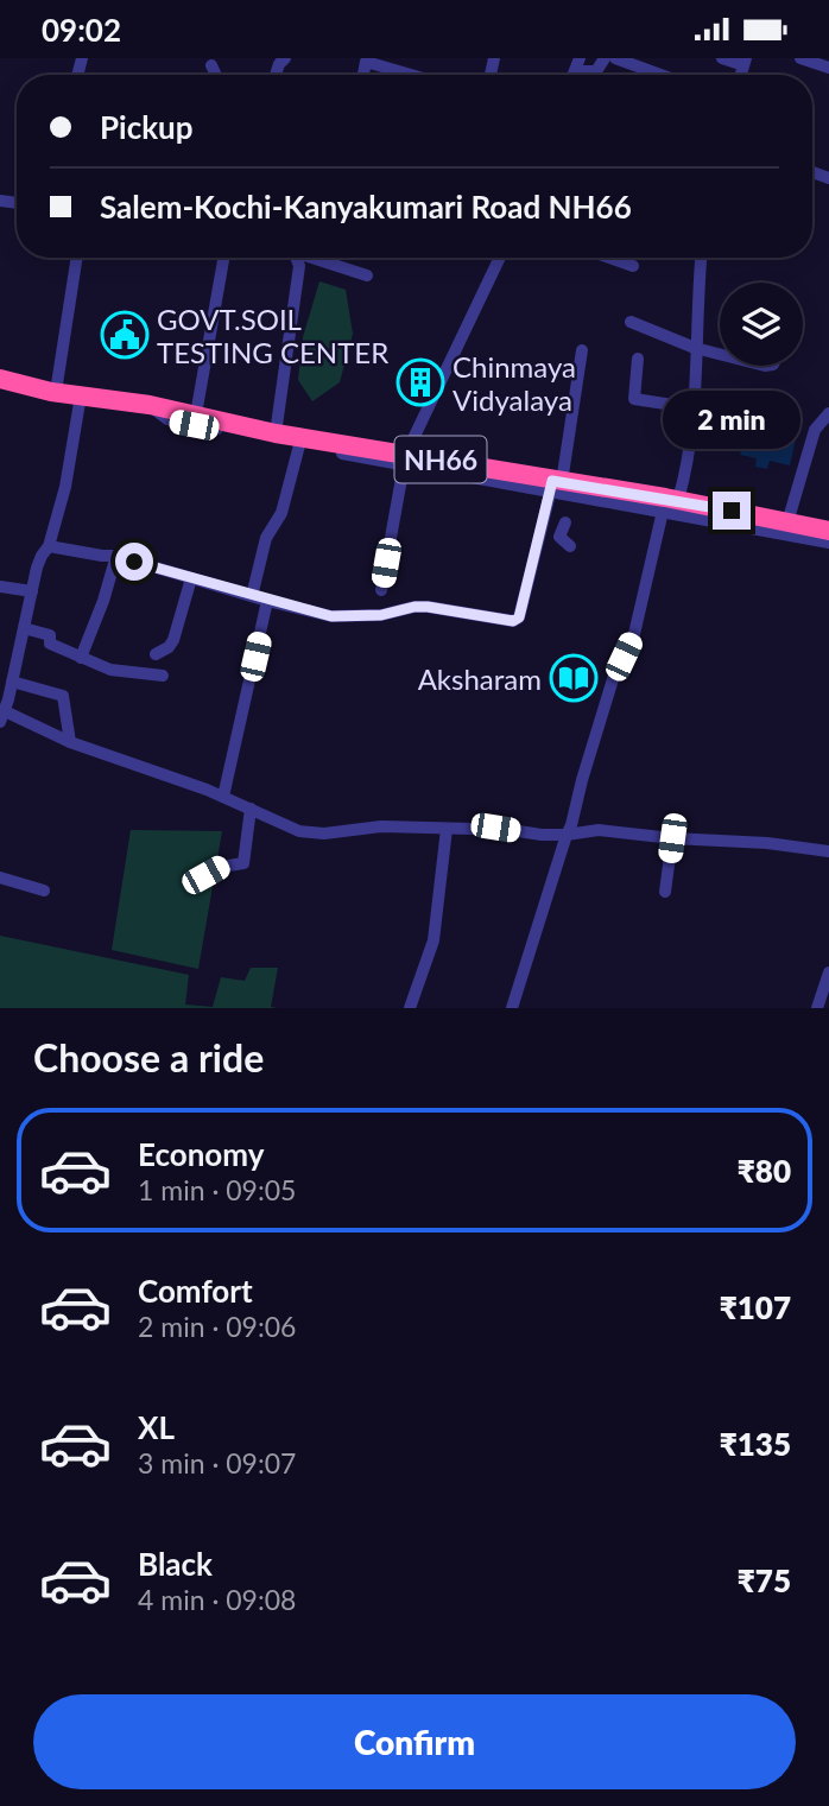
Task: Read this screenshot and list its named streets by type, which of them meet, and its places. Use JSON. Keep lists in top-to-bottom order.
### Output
{
  "streets": {
    "highway": ["NH66"]
  },
  "places": {
    "public building": ["GOVT.SOIL TESTING CENTER"],
    "building": ["Chinmaya Vidyalaya"],
    "library": ["Aksharam"]
  },
  "page": {
    "status": "09:02",
    "banner": ["Pickup", "Salem-Kochi-Kanyakumari Road NH66"],
    "bubble": "2 min",
    "heading": "Choose a ride",
    "list": [
      {
        "name": "Economy",
        "note": "1 min · 09:05",
        "value": "₹80"
      },
      {
        "name": "Comfort",
        "note": "2 min · 09:06",
        "value": "₹107"
      },
      {
        "name": "XL",
        "note": "3 min · 09:07",
        "value": "₹135"
      },
      {
        "name": "Black",
        "note": "4 min · 09:08",
        "value": "₹75"
      }
    ],
    "buttons": "Confirm"
  }
}
